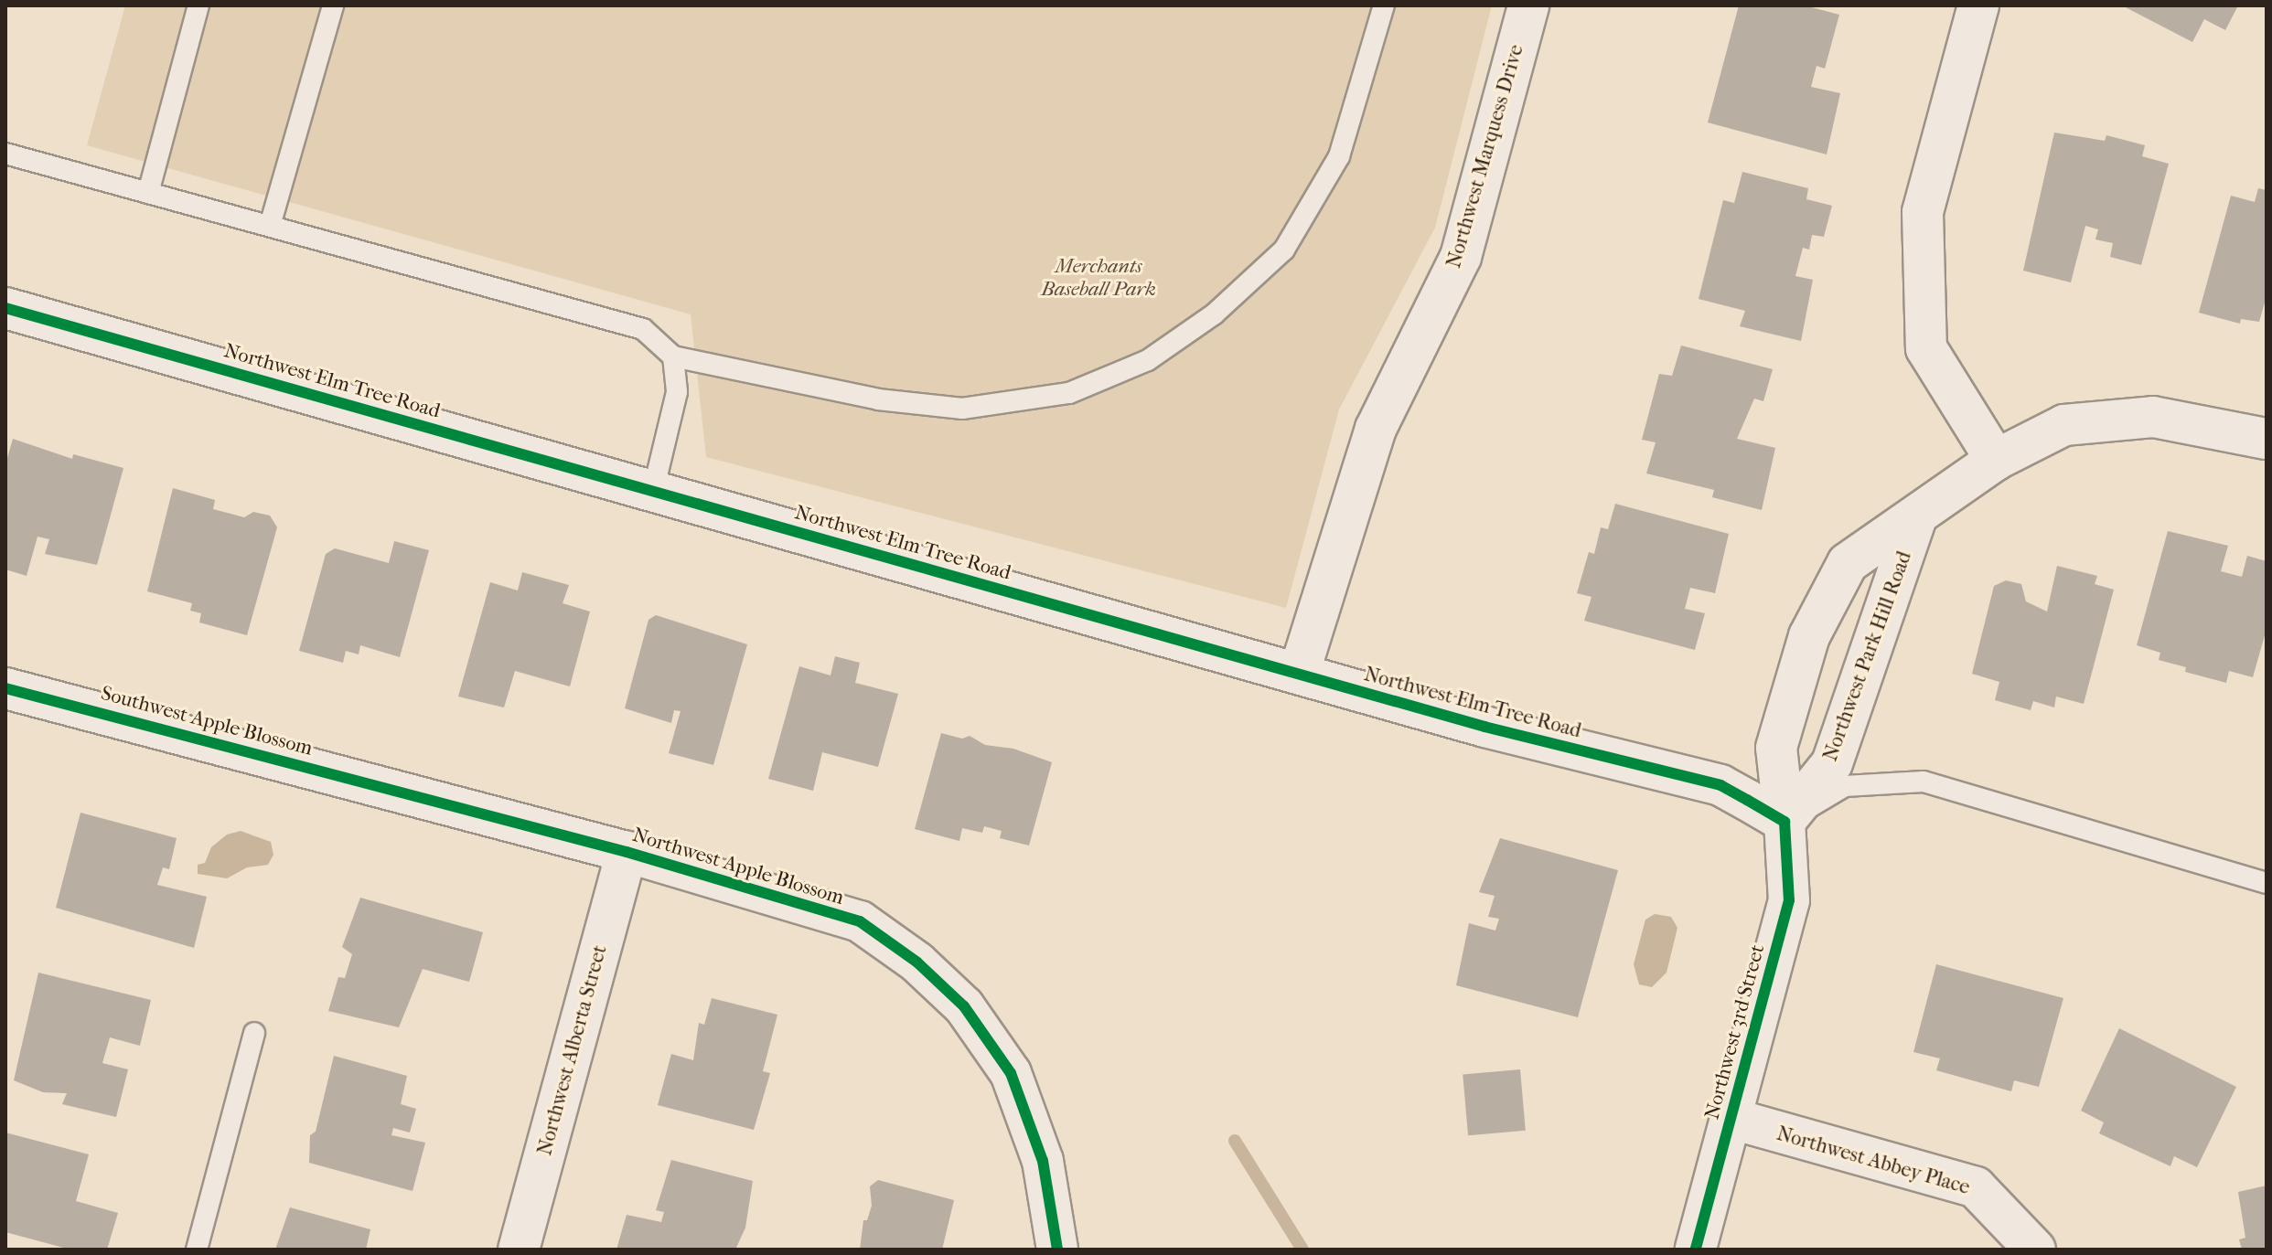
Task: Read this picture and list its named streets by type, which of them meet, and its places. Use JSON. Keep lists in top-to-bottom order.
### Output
{
  "streets": {
    "street": [
      "Northwest Marquess Drive",
      "Northwest Elm Tree Road",
      "Northwest Park Hill Road",
      "Southwest Apple Blossom",
      "Northwest Apple Blossom",
      "Northwest 3rd Street",
      "Northwest Alberta Street",
      "Northwest Abbey Place"
    ]
  },
  "crossings": [
    ["Northwest Marquess Drive", "Northwest Elm Tree Road"],
    ["Northwest Elm Tree Road", "Northwest Park Hill Road"],
    ["Northwest Elm Tree Road", "Northwest 3rd Street"],
    ["Northwest Park Hill Road", "Northwest 3rd Street"],
    ["Southwest Apple Blossom", "Northwest Apple Blossom"],
    ["Northwest Apple Blossom", "Northwest Alberta Street"],
    ["Northwest 3rd Street", "Northwest Abbey Place"]
  ],
  "parks": ["Merchants Baseball Park"]
}
